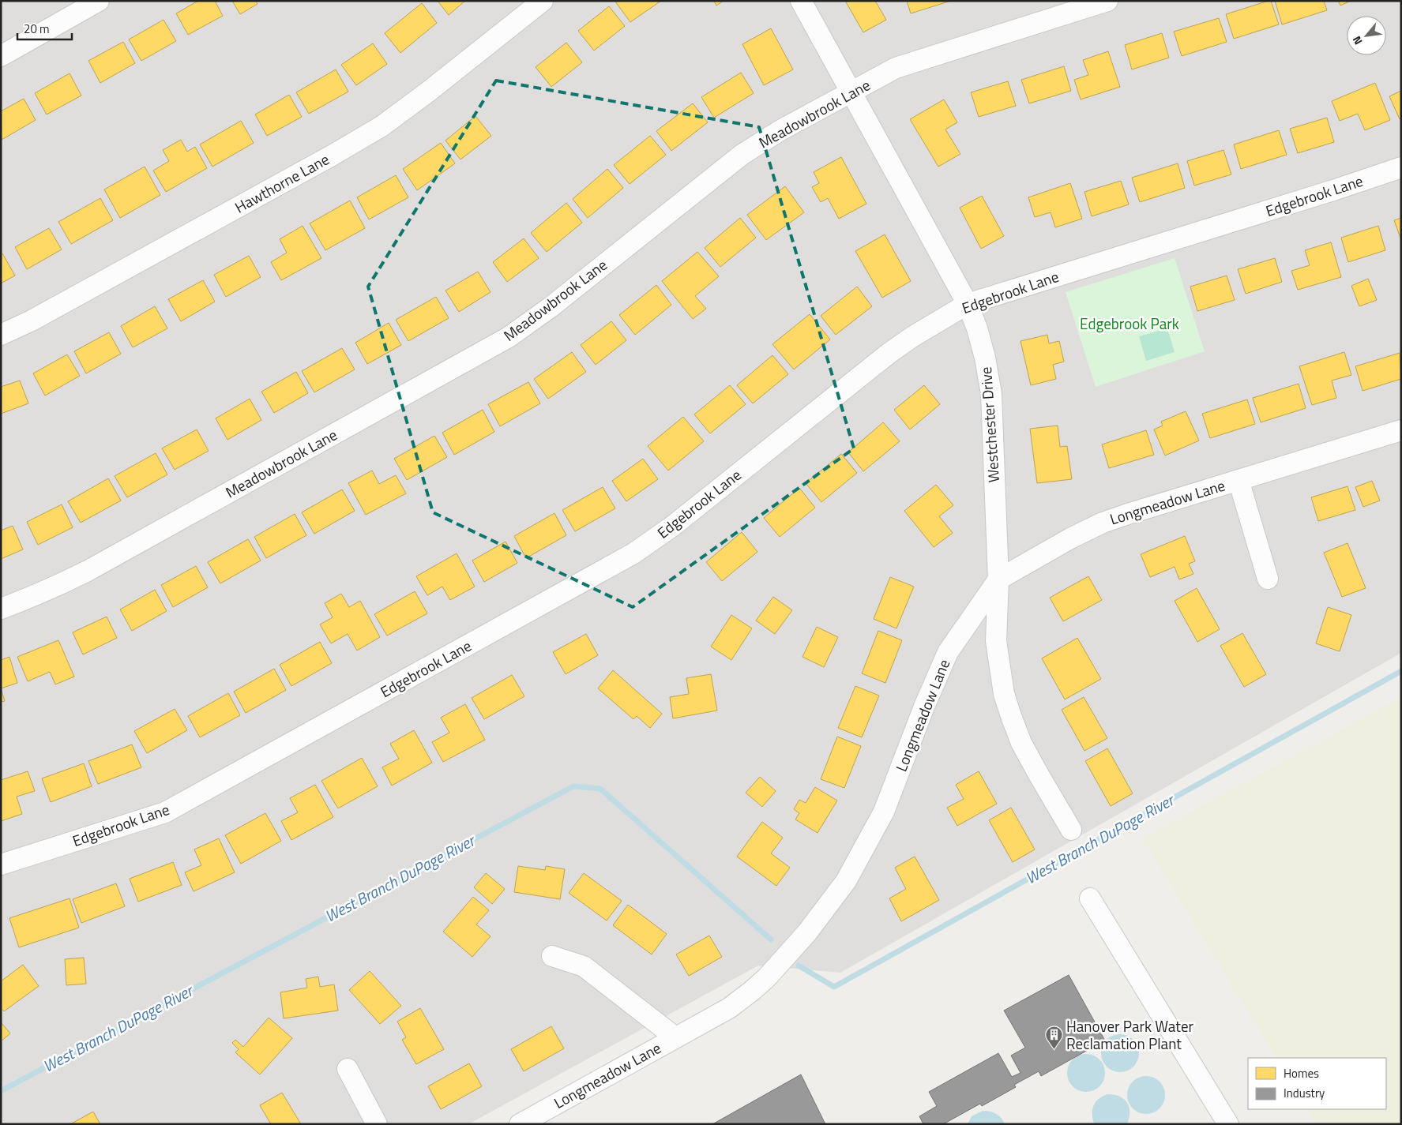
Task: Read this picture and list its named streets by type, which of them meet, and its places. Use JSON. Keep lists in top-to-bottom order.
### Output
{
  "streets": {
    "street": [
      "Meadowbrook Lane",
      "Hawthorne Lane",
      "Edgebrook Lane",
      "Westchester Drive",
      "Longmeadow Lane"
    ]
  },
  "crossings": [
    ["Meadowbrook Lane", "Westchester Drive"],
    ["Edgebrook Lane", "Westchester Drive"],
    ["Westchester Drive", "Longmeadow Lane"]
  ],
  "water": ["West Branch DuPage River"],
  "parks": ["Edgebrook Park"],
  "places": {
    "building": ["Hanover Park Water Reclamation Plant"]
  },
  "legend": ["Homes", "Industry"],
  "scale_bar": "20 m",
  "north": "bottom left"
}
